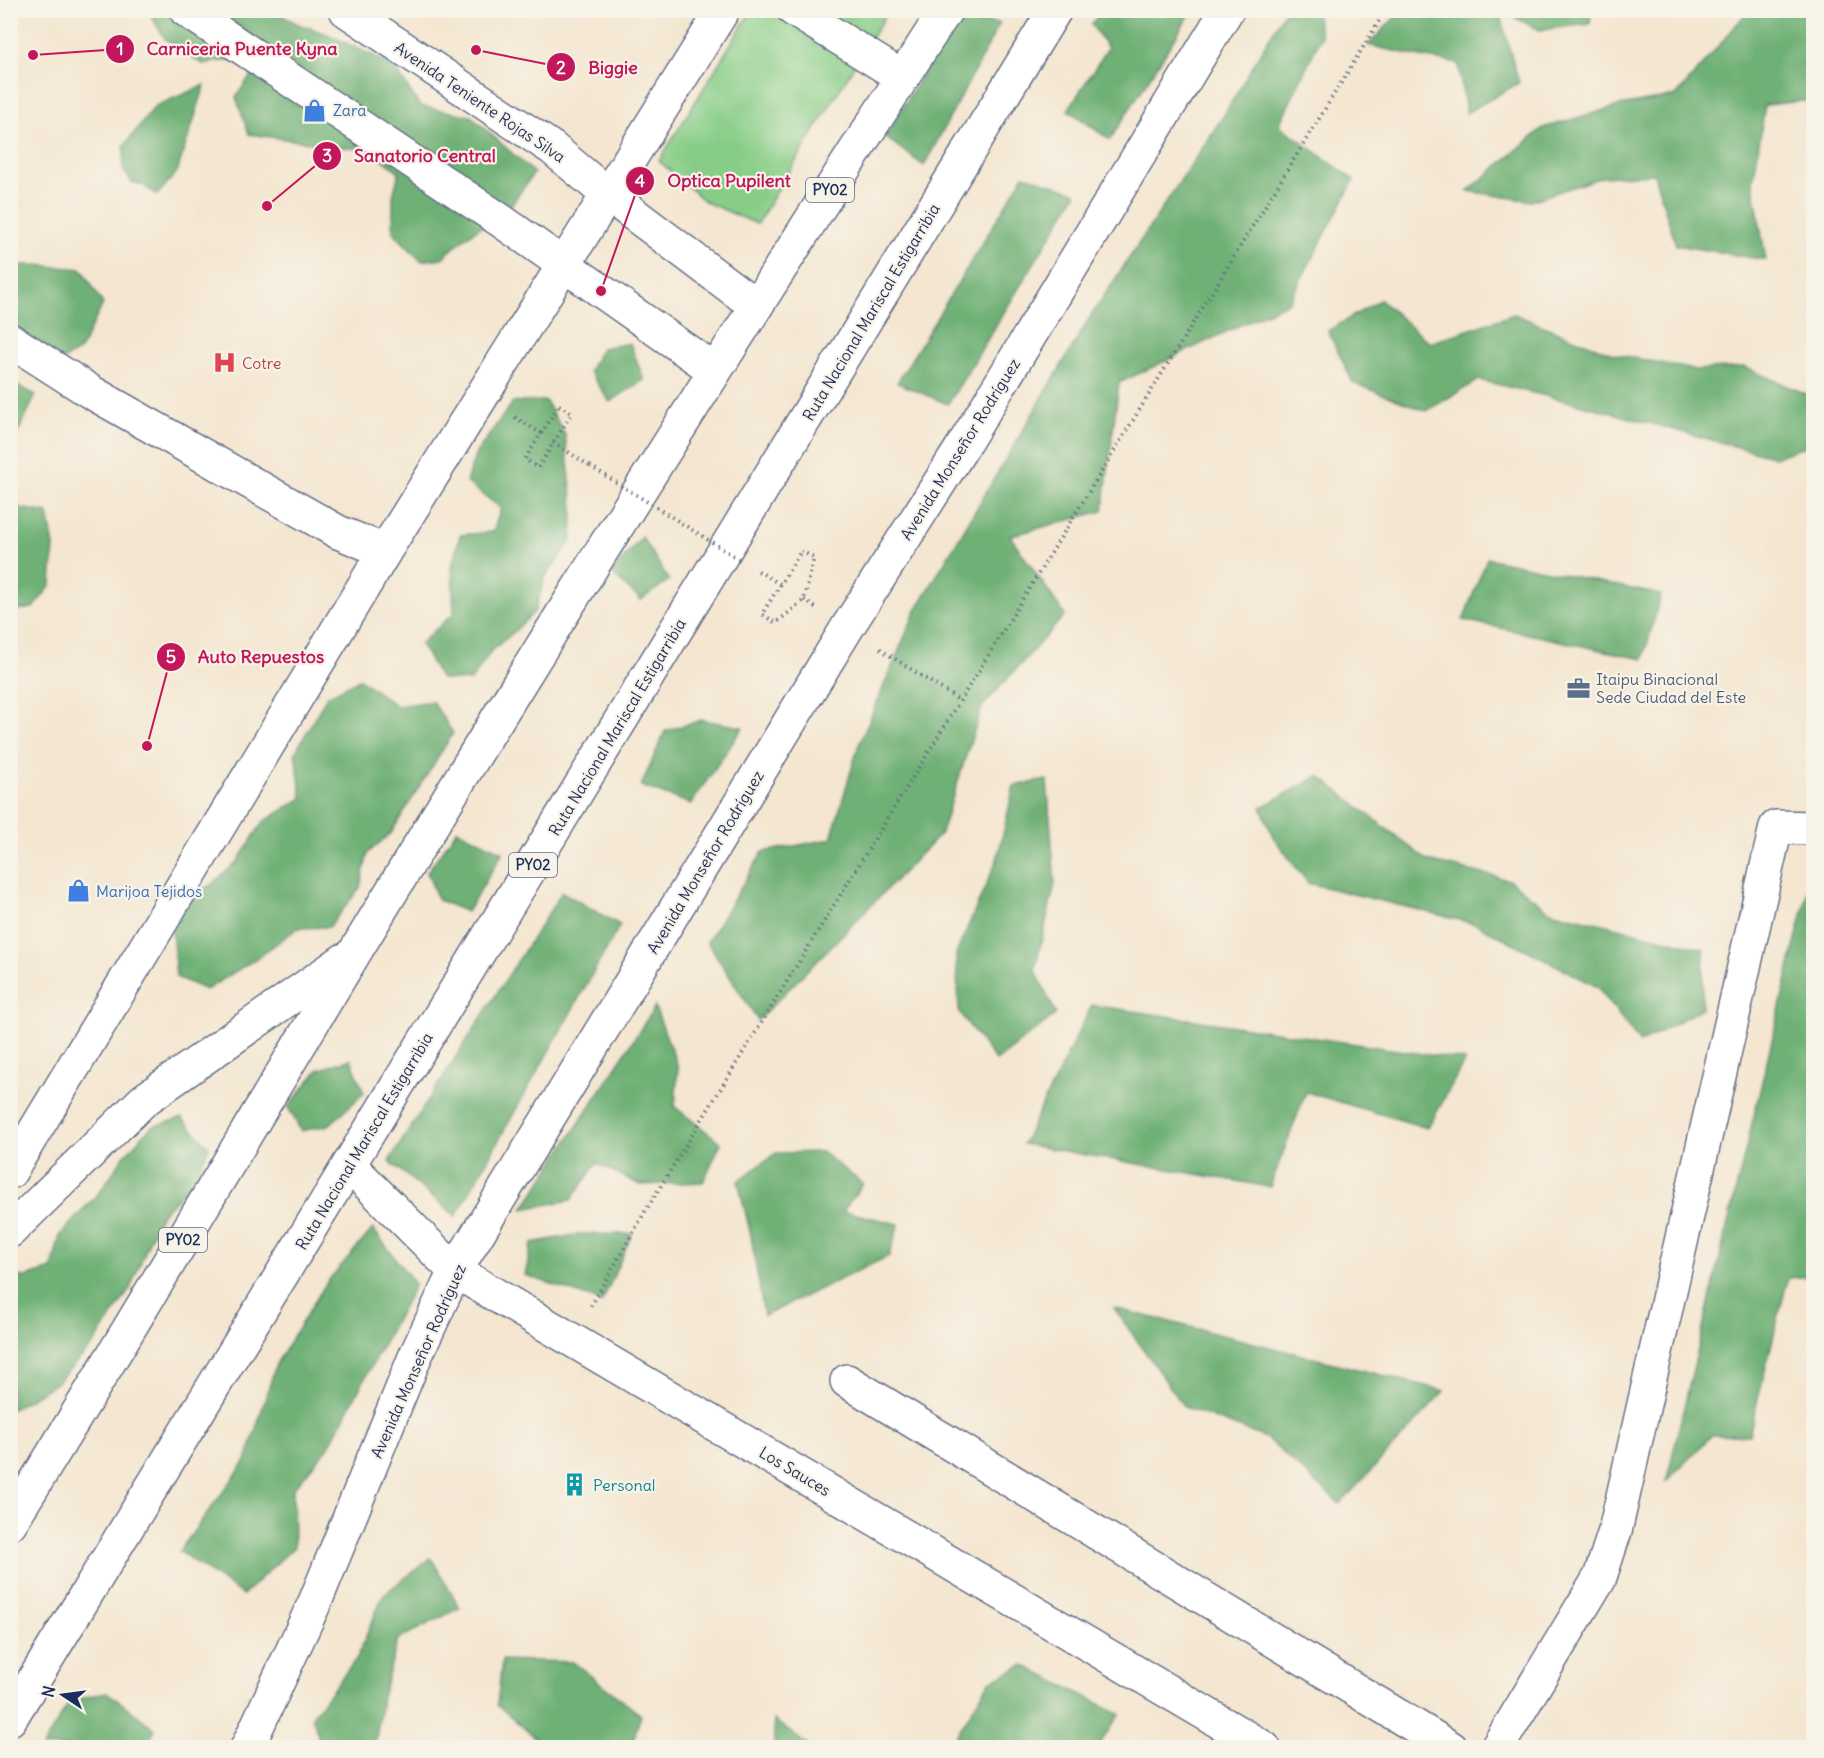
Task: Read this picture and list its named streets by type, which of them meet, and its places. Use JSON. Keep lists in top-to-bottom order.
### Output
{
  "streets": {
    "main road": [
      "Avenida Teniente Rojas Silva",
      "PY02",
      "Ruta Nacional Mariscal Estigarribia",
      "Avenida Monseñor Rodríguez",
      "Los Sauces"
    ]
  },
  "crossings": [
    ["Avenida Teniente Rojas Silva", "PY02"],
    ["Ruta Nacional Mariscal Estigarribia", "Los Sauces"],
    ["Avenida Monseñor Rodríguez", "Los Sauces"]
  ],
  "places": {
    "other": [
      "Biggie",
      "Carniceria Puente Kyna",
      "Sanatorio Central",
      "Optica Pupilent",
      "Auto Repuestos"
    ],
    "shop": ["Zara", "Marijoa Tejidos"],
    "hospital": ["Cotre"],
    "office": ["Itaipu Binacional Sede Ciudad del Este"],
    "building": ["Personal"]
  },
  "north": "left"
}
